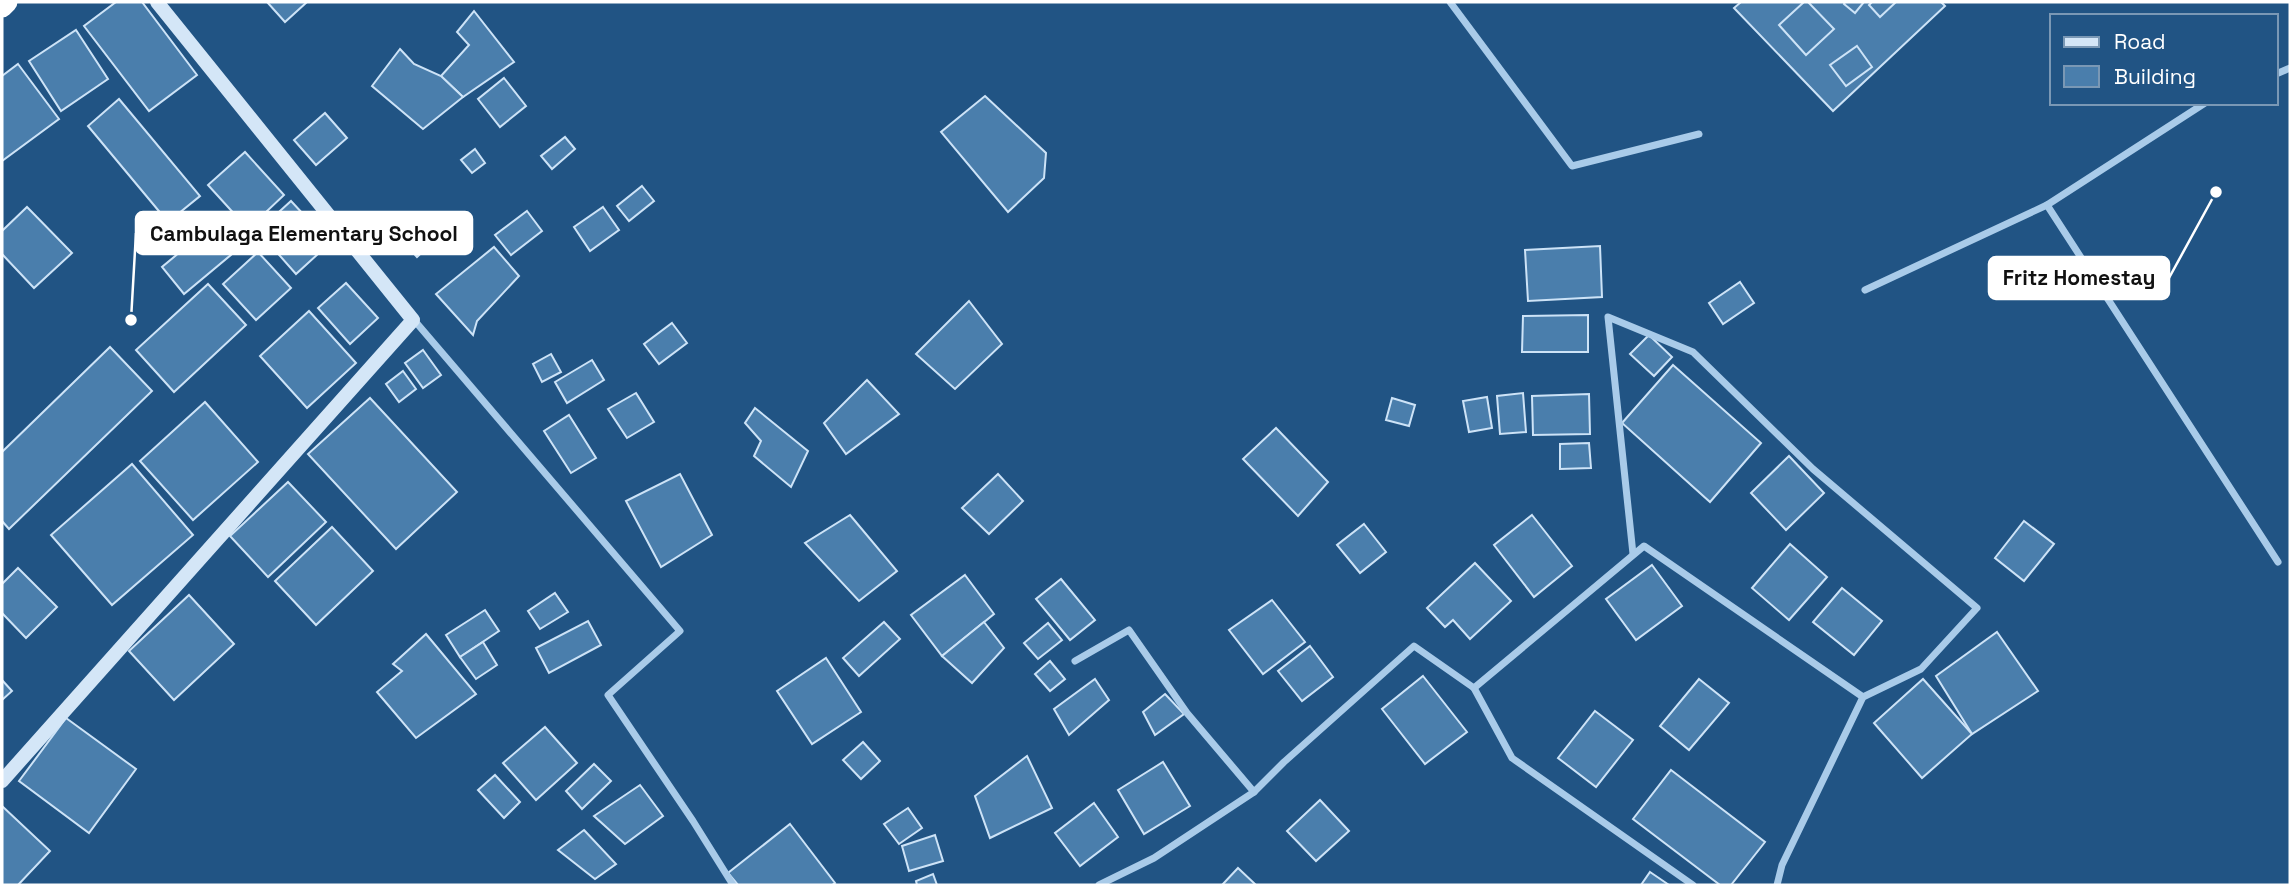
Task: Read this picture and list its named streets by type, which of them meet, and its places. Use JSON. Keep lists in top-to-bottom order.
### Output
{
  "places": ["Fritz Homestay", "Cambulaga Elementary School"],
  "legend": ["Road", "Building"]
}
